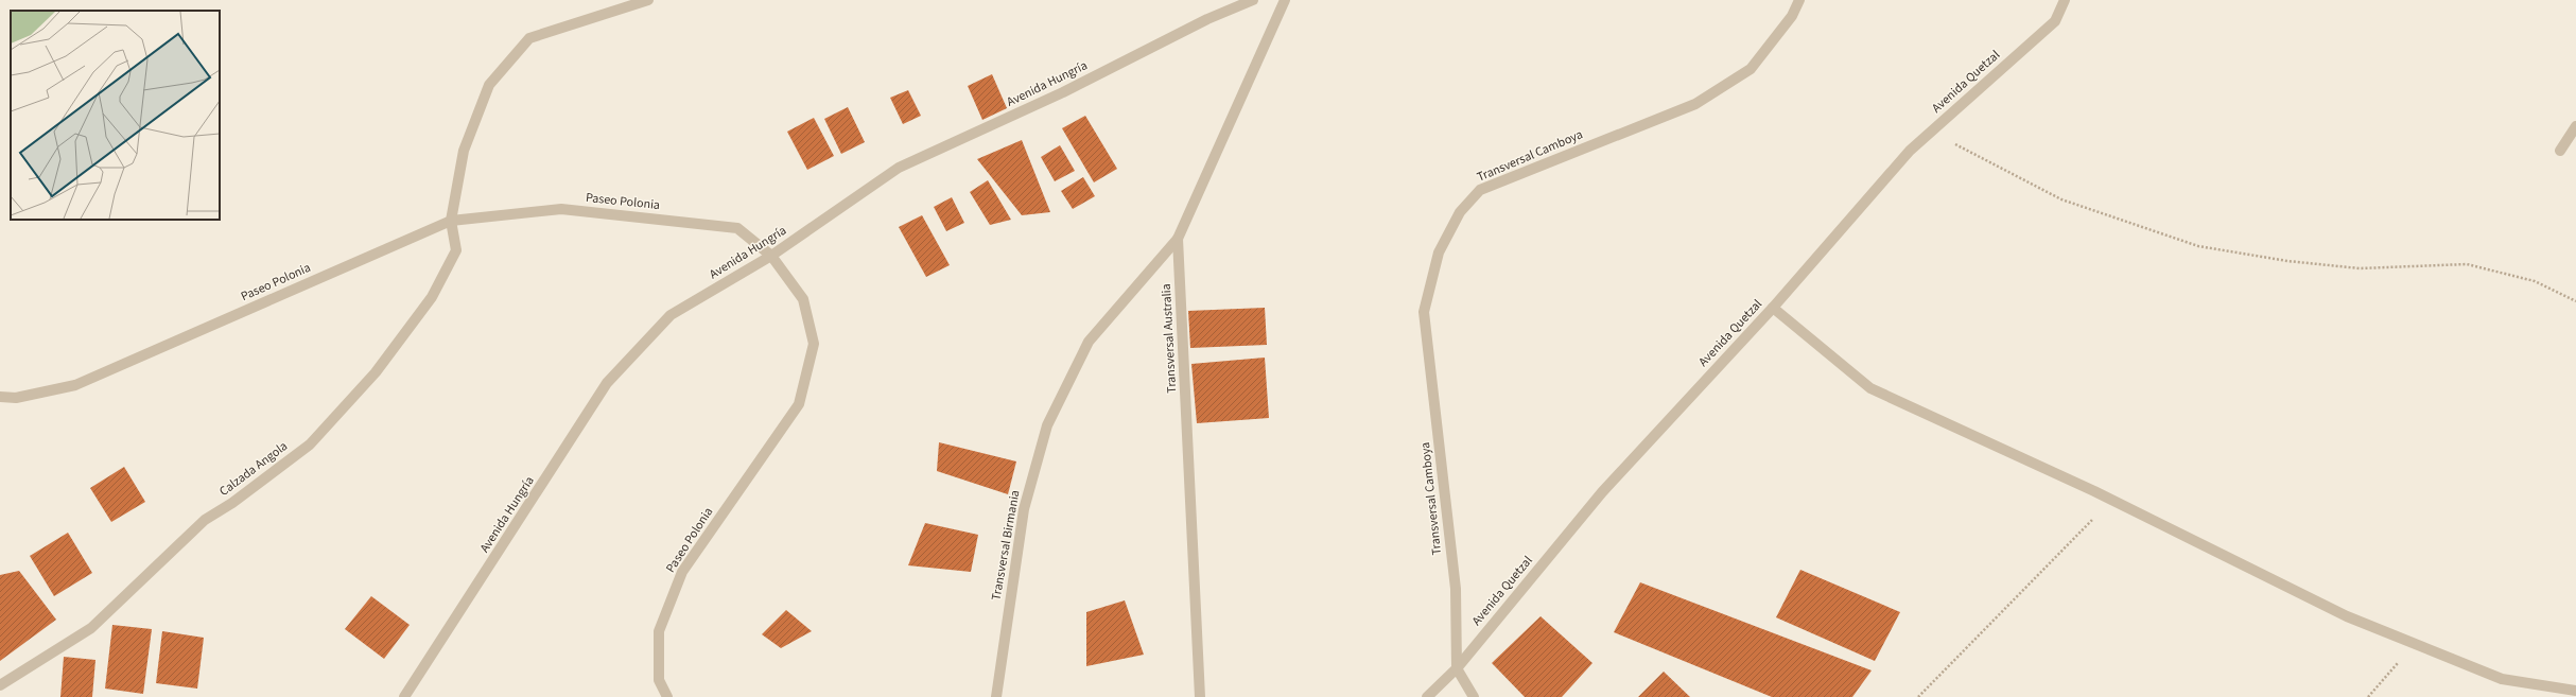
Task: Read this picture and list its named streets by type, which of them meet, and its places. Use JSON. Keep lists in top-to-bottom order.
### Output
{
  "streets": {
    "street": [
      "Avenida Quetzal",
      "Avenida Hungría",
      "Transversal Camboya",
      "Paseo Polonia",
      "Transversal Australia",
      "Calzada Angola",
      "Transversal Birmania"
    ]
  },
  "crossings": [
    ["Avenida Quetzal", "Transversal Camboya"],
    ["Avenida Hungría", "Paseo Polonia"],
    ["Paseo Polonia", "Calzada Angola"],
    ["Transversal Australia", "Transversal Birmania"]
  ]
}
